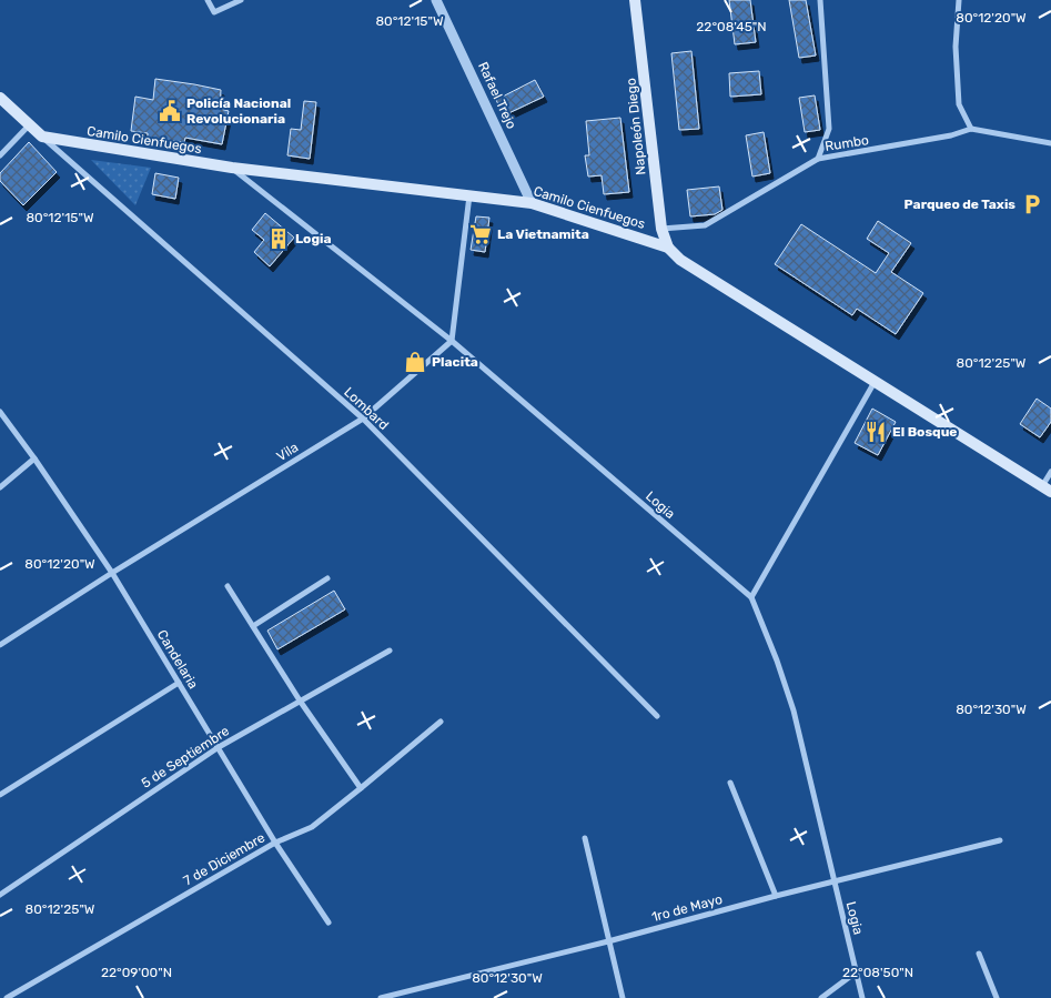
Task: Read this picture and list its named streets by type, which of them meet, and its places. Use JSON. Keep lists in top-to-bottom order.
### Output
{
  "streets": {
    "main road": ["Napoleón Diego", "Camilo Cienfuegos"],
    "street": [
      "Rafael Trejo",
      "Rumbo",
      "Lombard",
      "Vila",
      "Logia",
      "Candelaria",
      "5 de Septiembre",
      "7 de Diciembre",
      "1ro de Mayo"
    ]
  },
  "crossings": [
    ["Rafael Trejo", "Camilo Cienfuegos"],
    ["Napoleón Diego", "Camilo Cienfuegos"],
    ["Napoleón Diego", "Rumbo"],
    ["Camilo Cienfuegos", "Lombard"],
    ["Camilo Cienfuegos", "Logia"],
    ["Lombard", "Vila"],
    ["Vila", "Logia"],
    ["Vila", "Candelaria"],
    ["Logia", "1ro de Mayo"],
    ["Candelaria", "5 de Septiembre"],
    ["Candelaria", "7 de Diciembre"]
  ],
  "places": {
    "public building": ["Policía Nacional Revolucionaria"],
    "parking": ["Parqueo de Taxis"],
    "supermarket": ["La Vietnamita"],
    "building": ["Logia"],
    "shop": ["Placita"],
    "restaurant": ["El Bosque"]
  },
  "coordinates": [
    "80°12'20\"W",
    "80°12'15\"W",
    "22°08'45\"N",
    "80°12'25\"W",
    "80°12'30\"W",
    "22°09'00\"N",
    "22°08'50\"N"
  ]
}
